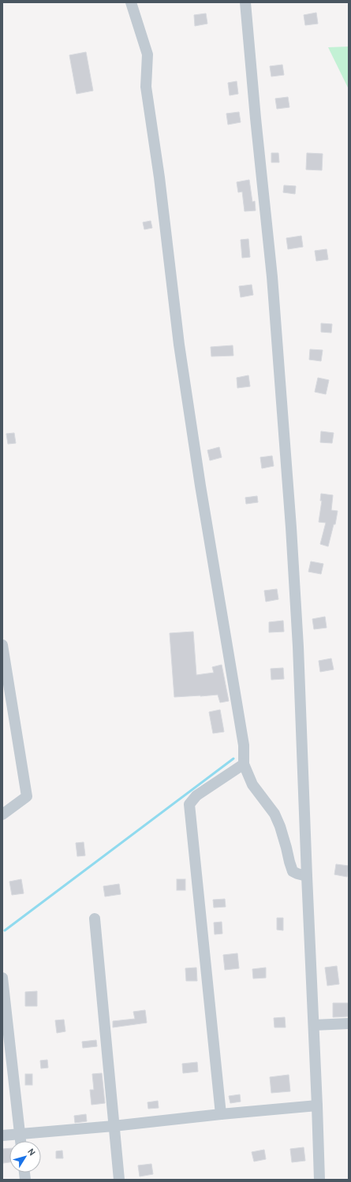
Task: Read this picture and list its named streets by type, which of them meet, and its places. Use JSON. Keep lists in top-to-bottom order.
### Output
{
  "north": "top right"
}
